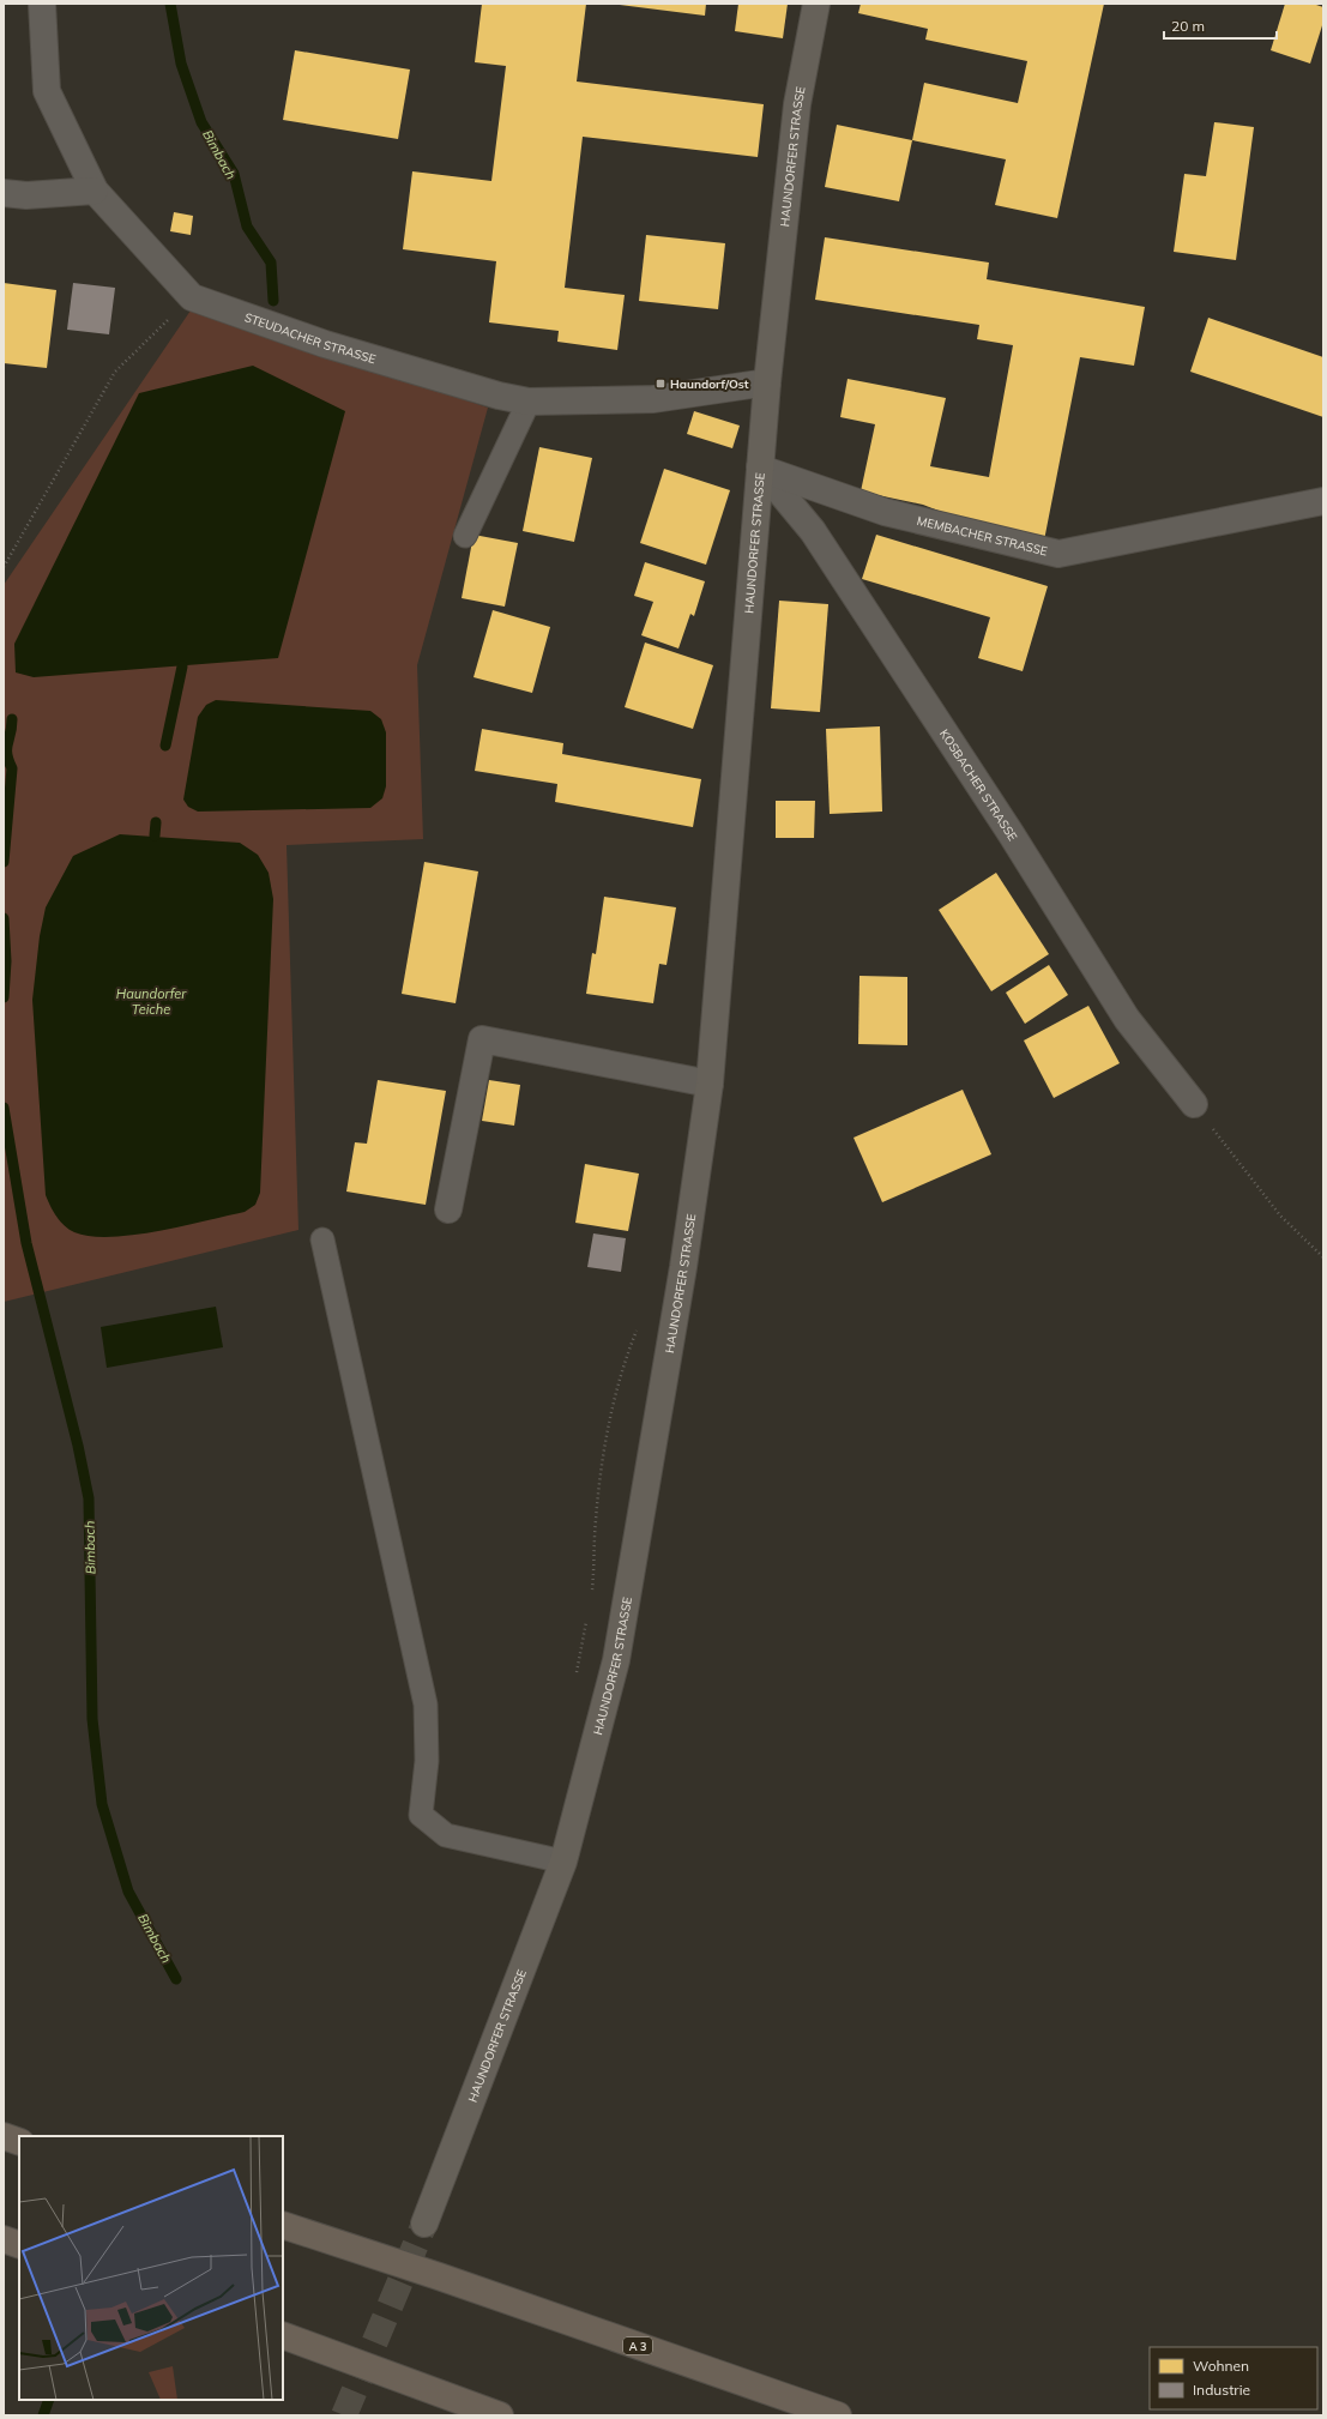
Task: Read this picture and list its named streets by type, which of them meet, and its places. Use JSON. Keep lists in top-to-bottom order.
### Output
{
  "streets": {
    "highway": ["A 3"],
    "street": [
      "HAUNDORFER STRASSE",
      "STEUDACHER STRASSE",
      "MEMBACHER STRASSE",
      "KOSBACHER STRASSE"
    ]
  },
  "crossings": [
    ["HAUNDORFER STRASSE", "STEUDACHER STRASSE"],
    ["HAUNDORFER STRASSE", "MEMBACHER STRASSE"],
    ["HAUNDORFER STRASSE", "KOSBACHER STRASSE"],
    ["MEMBACHER STRASSE", "KOSBACHER STRASSE"]
  ],
  "water": ["Bimbach", "Haundorfer Teiche"],
  "places": {
    "transit": ["Haundorf/Ost"]
  },
  "legend": ["Wohnen", "Industrie"],
  "scale_bar": "20 m"
}
